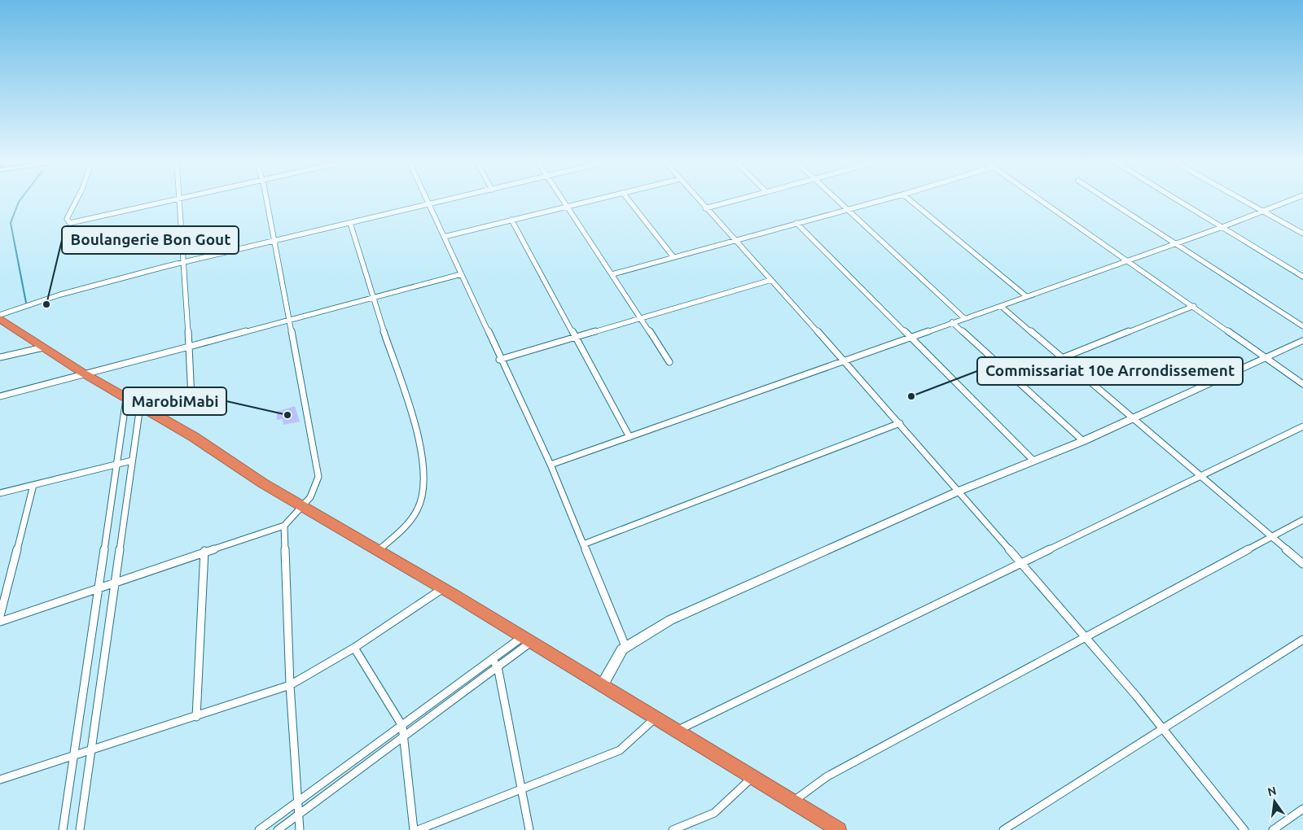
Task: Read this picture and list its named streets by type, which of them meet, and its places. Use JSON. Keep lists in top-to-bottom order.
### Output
{
  "places": ["Boulangerie Bon Gout", "Commissariat 10e Arrondissement", "MarobiMabi"],
  "north": "top"
}
